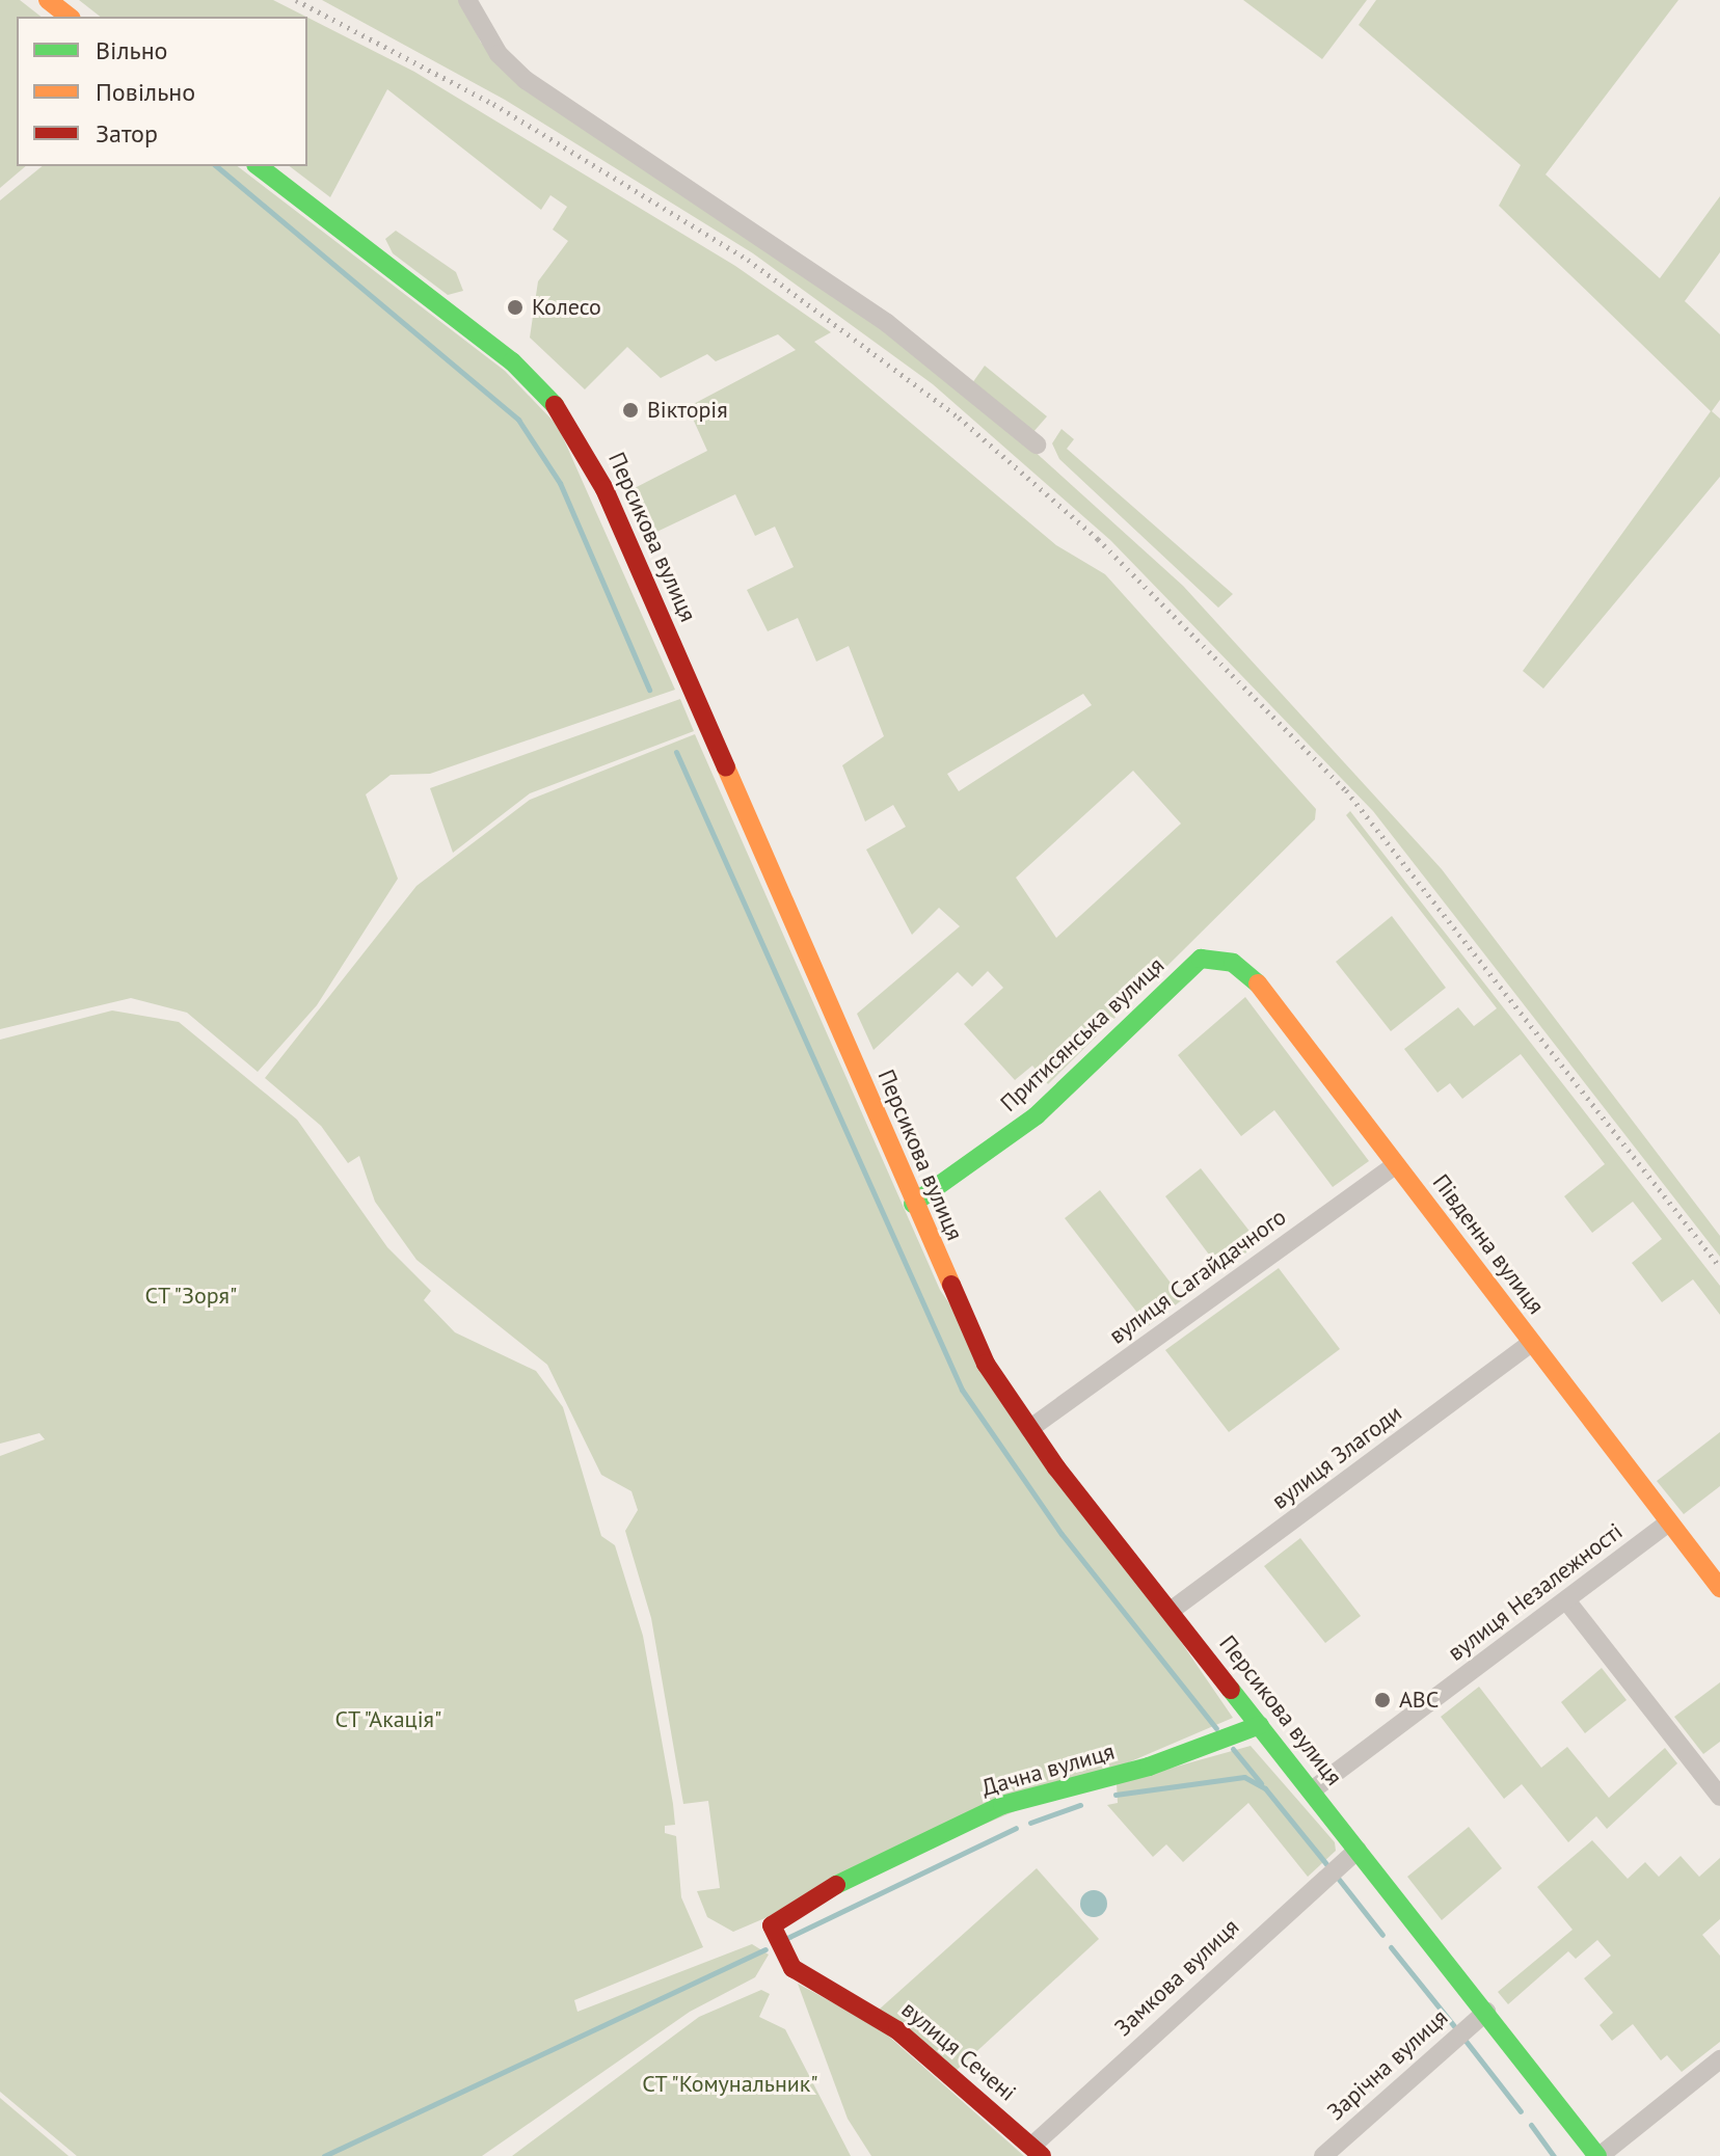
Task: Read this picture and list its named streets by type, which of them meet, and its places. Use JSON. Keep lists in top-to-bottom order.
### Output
{
  "streets": {
    "main road": [
      "Персикова вулиця",
      "Притисянська вулиця",
      "Південна вулиця",
      "Дачна вулиця",
      "вулиця Сечені"
    ],
    "street": [
      "вулиця Сагайдачного",
      "вулиця Злагоди",
      "вулиця Незалежності",
      "Замкова вулиця",
      "Зарічна вулиця"
    ]
  },
  "crossings": [
    ["Персикова вулиця", "Притисянська вулиця"],
    ["Персикова вулиця", "вулиця Сагайдачного"],
    ["Персикова вулиця", "вулиця Злагоди"],
    ["Персикова вулиця", "вулиця Незалежності"],
    ["Персикова вулиця", "Дачна вулиця"],
    ["Персикова вулиця", "Замкова вулиця"],
    ["Персикова вулиця", "Зарічна вулиця"],
    ["Притисянська вулиця", "Південна вулиця"],
    ["Південна вулиця", "вулиця Сагайдачного"],
    ["Південна вулиця", "вулиця Злагоди"],
    ["Південна вулиця", "вулиця Незалежності"],
    ["Дачна вулиця", "вулиця Сечені"],
    ["Замкова вулиця", "вулиця Сечені"]
  ],
  "parks": ["СТ \"Зоря\"", "СТ \"Акація\"", "СТ \"Комунальник\""],
  "places": ["Колесо", "Вікторія", "ABC"],
  "legend": ["Вільно", "Повільно", "Затор"]
}
